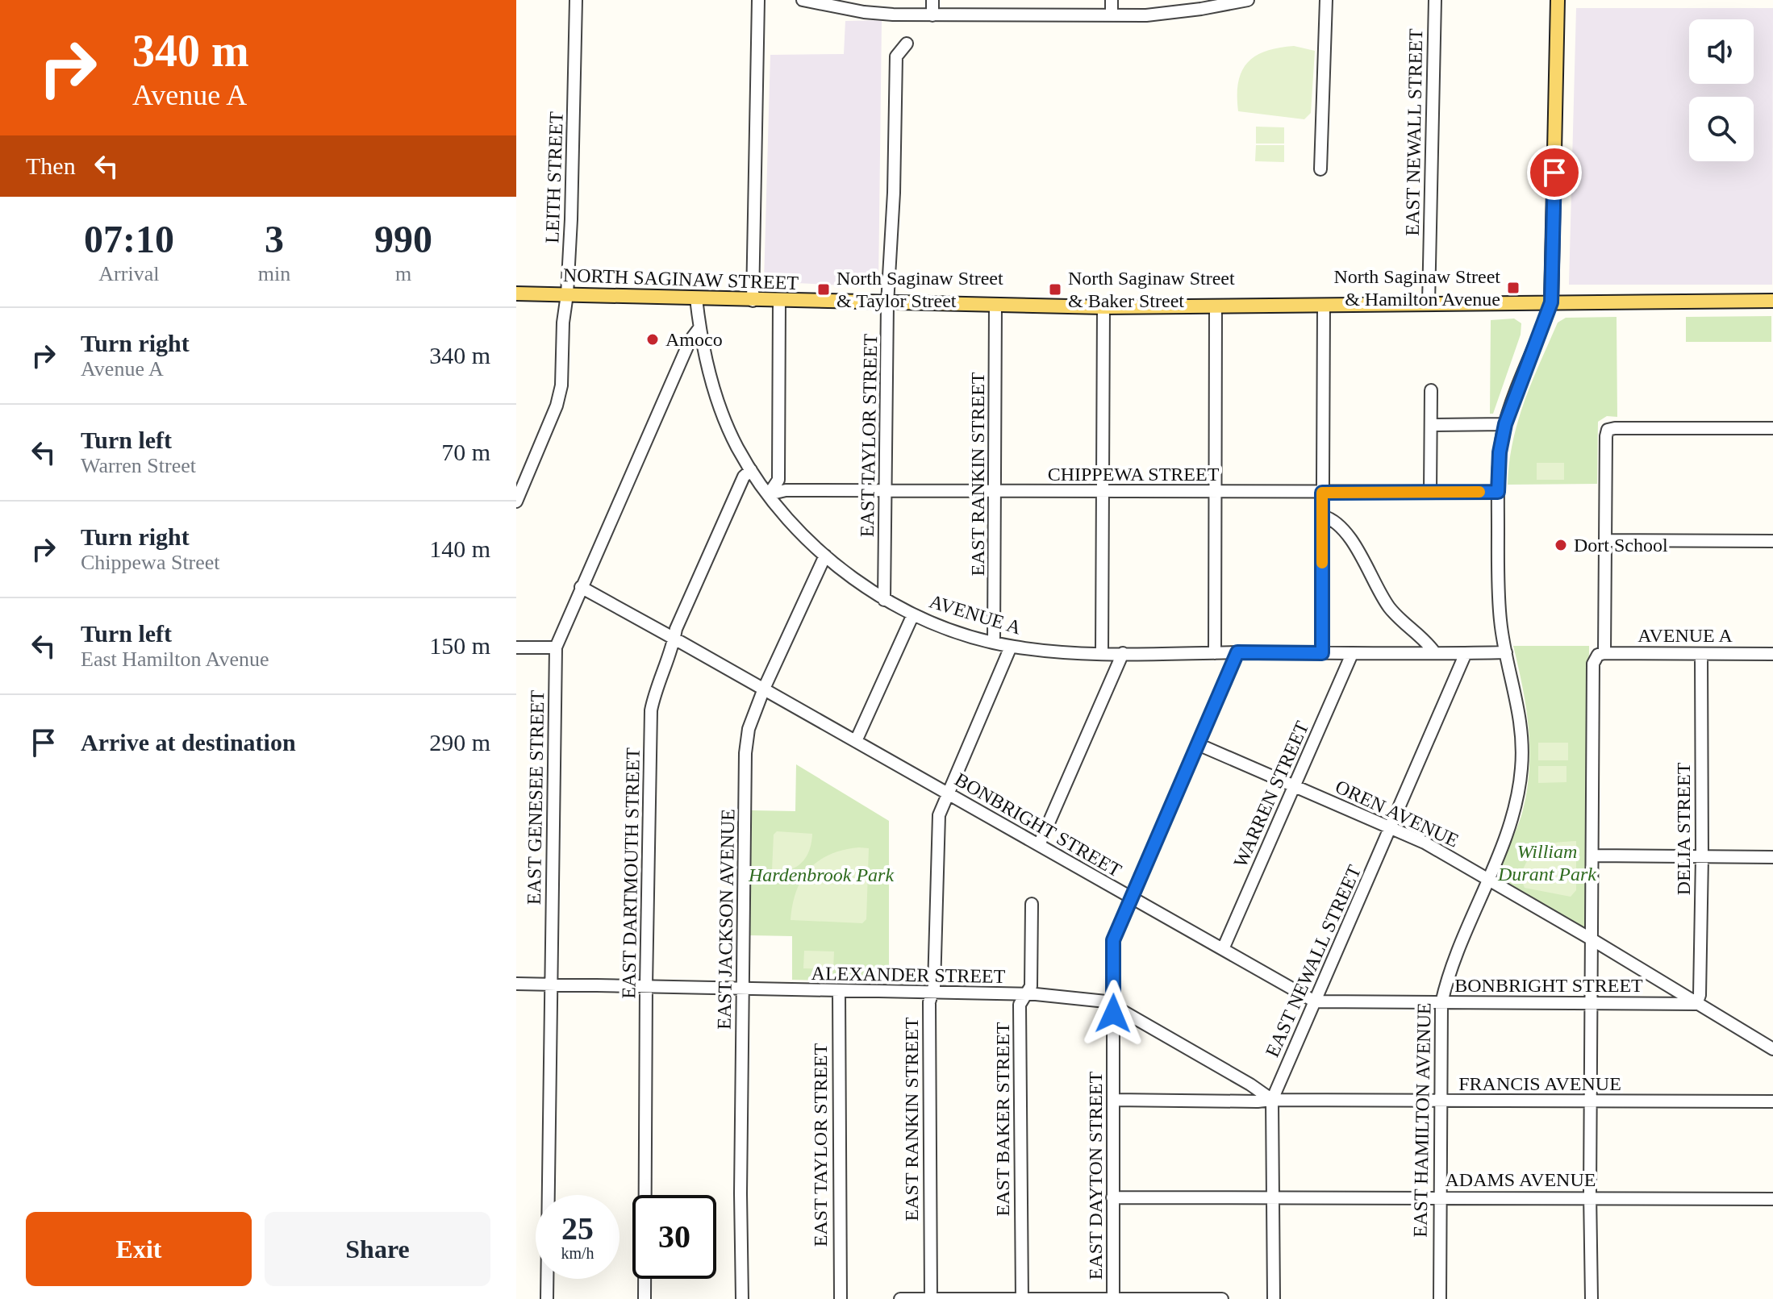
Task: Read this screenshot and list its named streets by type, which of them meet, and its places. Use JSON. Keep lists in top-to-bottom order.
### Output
{
  "streets": {
    "main road": ["NORTH SAGINAW STREET", "EAST HAMILTON AVENUE"],
    "street": [
      "EAST NEWALL STREET",
      "LEITH STREET",
      "EAST TAYLOR STREET",
      "EAST RANKIN STREET",
      "CHIPPEWA STREET",
      "AVENUE A",
      "WARREN STREET",
      "EAST GENESEE STREET",
      "OREN AVENUE",
      "BONBRIGHT STREET",
      "DELIA STREET",
      "EAST DARTMOUTH STREET",
      "EAST JACKSON AVENUE",
      "ALEXANDER STREET",
      "FRANCIS AVENUE",
      "EAST BAKER STREET",
      "EAST DAYTON STREET",
      "ADAMS AVENUE"
    ]
  },
  "crossings": [
    ["EAST NEWALL STREET", "NORTH SAGINAW STREET"],
    ["EAST NEWALL STREET", "AVENUE A"],
    ["EAST NEWALL STREET", "OREN AVENUE"],
    ["EAST NEWALL STREET", "BONBRIGHT STREET"],
    ["EAST NEWALL STREET", "ALEXANDER STREET"],
    ["EAST NEWALL STREET", "FRANCIS AVENUE"],
    ["EAST NEWALL STREET", "ADAMS AVENUE"],
    ["LEITH STREET", "NORTH SAGINAW STREET"],
    ["NORTH SAGINAW STREET", "EAST TAYLOR STREET"],
    ["NORTH SAGINAW STREET", "EAST RANKIN STREET"],
    ["NORTH SAGINAW STREET", "AVENUE A"],
    ["NORTH SAGINAW STREET", "EAST HAMILTON AVENUE"],
    ["EAST TAYLOR STREET", "CHIPPEWA STREET"],
    ["EAST TAYLOR STREET", "AVENUE A"],
    ["EAST TAYLOR STREET", "ALEXANDER STREET"],
    ["EAST RANKIN STREET", "CHIPPEWA STREET"],
    ["EAST RANKIN STREET", "AVENUE A"],
    ["EAST RANKIN STREET", "BONBRIGHT STREET"],
    ["EAST RANKIN STREET", "ALEXANDER STREET"],
    ["CHIPPEWA STREET", "AVENUE A"],
    ["CHIPPEWA STREET", "EAST HAMILTON AVENUE"],
    ["AVENUE A", "WARREN STREET"],
    ["AVENUE A", "EAST GENESEE STREET"],
    ["AVENUE A", "DELIA STREET"],
    ["AVENUE A", "EAST DARTMOUTH STREET"],
    ["AVENUE A", "EAST JACKSON AVENUE"],
    ["AVENUE A", "EAST HAMILTON AVENUE"],
    ["AVENUE A", "EAST DAYTON STREET"],
    ["WARREN STREET", "OREN AVENUE"],
    ["WARREN STREET", "BONBRIGHT STREET"],
    ["EAST GENESEE STREET", "BONBRIGHT STREET"],
    ["EAST GENESEE STREET", "ALEXANDER STREET"],
    ["OREN AVENUE", "BONBRIGHT STREET"],
    ["OREN AVENUE", "DELIA STREET"],
    ["OREN AVENUE", "EAST HAMILTON AVENUE"],
    ["OREN AVENUE", "EAST DAYTON STREET"],
    ["BONBRIGHT STREET", "DELIA STREET"],
    ["BONBRIGHT STREET", "EAST DARTMOUTH STREET"],
    ["BONBRIGHT STREET", "EAST JACKSON AVENUE"],
    ["BONBRIGHT STREET", "EAST HAMILTON AVENUE"],
    ["BONBRIGHT STREET", "EAST DAYTON STREET"],
    ["EAST DARTMOUTH STREET", "ALEXANDER STREET"],
    ["EAST JACKSON AVENUE", "ALEXANDER STREET"],
    ["ALEXANDER STREET", "FRANCIS AVENUE"],
    ["ALEXANDER STREET", "EAST BAKER STREET"],
    ["ALEXANDER STREET", "EAST DAYTON STREET"],
    ["FRANCIS AVENUE", "EAST HAMILTON AVENUE"],
    ["FRANCIS AVENUE", "EAST DAYTON STREET"],
    ["EAST HAMILTON AVENUE", "ADAMS AVENUE"],
    ["EAST DAYTON STREET", "ADAMS AVENUE"]
  ],
  "parks": ["William Durant Park", "Hardenbrook Park"],
  "places": {
    "transit": ["North Saginaw Street & Hamilton Avenue", "North Saginaw Street & Taylor Street", "North Saginaw Street & Baker Street"],
    "other": ["Amoco", "Dort School"]
  },
  "page": {
    "turn": ["340 m", "Avenue A"],
    "then": "Then",
    "eta": [
      "07:10",
      "Arrival",
      "3",
      "min",
      "990",
      "m"
    ],
    "list": [
      {
        "name": "Turn right",
        "note": "Avenue A",
        "value": "340 m"
      },
      {
        "name": "Turn left",
        "note": "Warren Street",
        "value": "70 m"
      },
      {
        "name": "Turn right",
        "note": "Chippewa Street",
        "value": "140 m"
      },
      {
        "name": "Turn left",
        "note": "East Hamilton Avenue",
        "value": "150 m"
      },
      {
        "name": "Arrive at destination",
        "value": "290 m"
      }
    ],
    "speed": "25 km/h",
    "limit": "30",
    "buttons": ["Exit", "Share"]
  }
}
